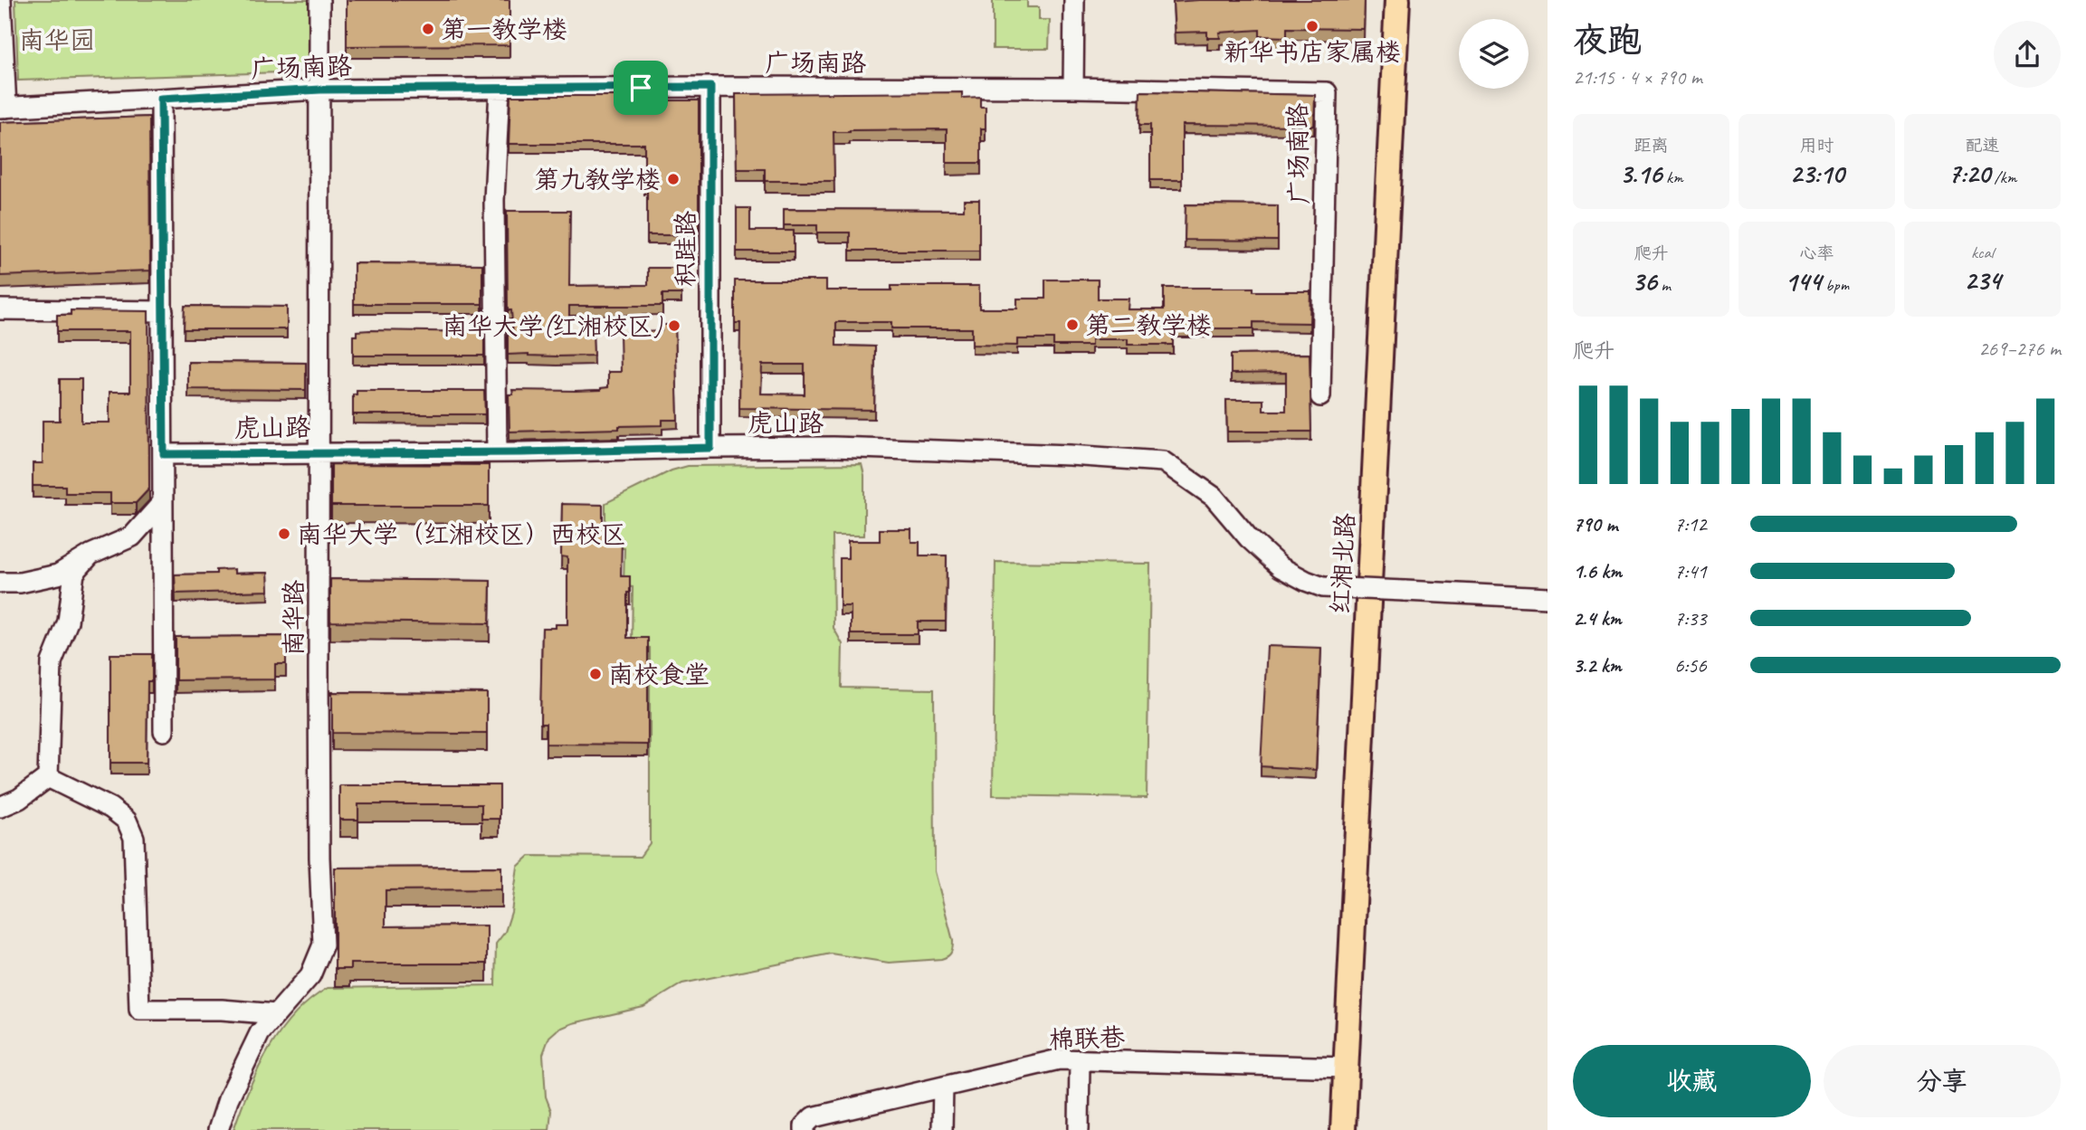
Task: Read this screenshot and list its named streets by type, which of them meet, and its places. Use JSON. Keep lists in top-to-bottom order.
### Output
{
  "streets": {
    "main road": ["红湘北路"],
    "street": [
      "广场南路",
      "积跬路",
      "虎山路",
      "南华路",
      "棉联巷"
    ]
  },
  "crossings": [
    ["广场南路", "积跬路"],
    ["广场南路", "南华路"],
    ["积跬路", "虎山路"],
    ["虎山路", "南华路"],
    ["红湘北路", "棉联巷"]
  ],
  "parks": ["南华园"],
  "places": [
    "新华书店家属楼",
    "第一教学楼",
    "第九教学楼",
    "第二教学楼",
    "南华大学(红湘校区)",
    "南华大学（红湘校区）西校区",
    "南校食堂"
  ],
  "page": {
    "heading": ["夜跑", "21:15 · 4 × 790 m"],
    "stats": [
      ["距离", "3.16 km"],
      ["用时", "23:10"],
      ["配速", "7:20 /km"],
      ["爬升", "36 m"],
      ["心率", "144 bpm"],
      ["kcal", "234"]
    ],
    "chart": ["爬升", "269–276 m"],
    "list": [
      {
        "name": "790 m",
        "note": "7:12"
      },
      {
        "name": "1.6 km",
        "note": "7:41"
      },
      {
        "name": "2.4 km",
        "note": "7:33"
      },
      {
        "name": "3.2 km",
        "note": "6:56"
      }
    ],
    "buttons": ["收藏", "分享"]
  }
}
